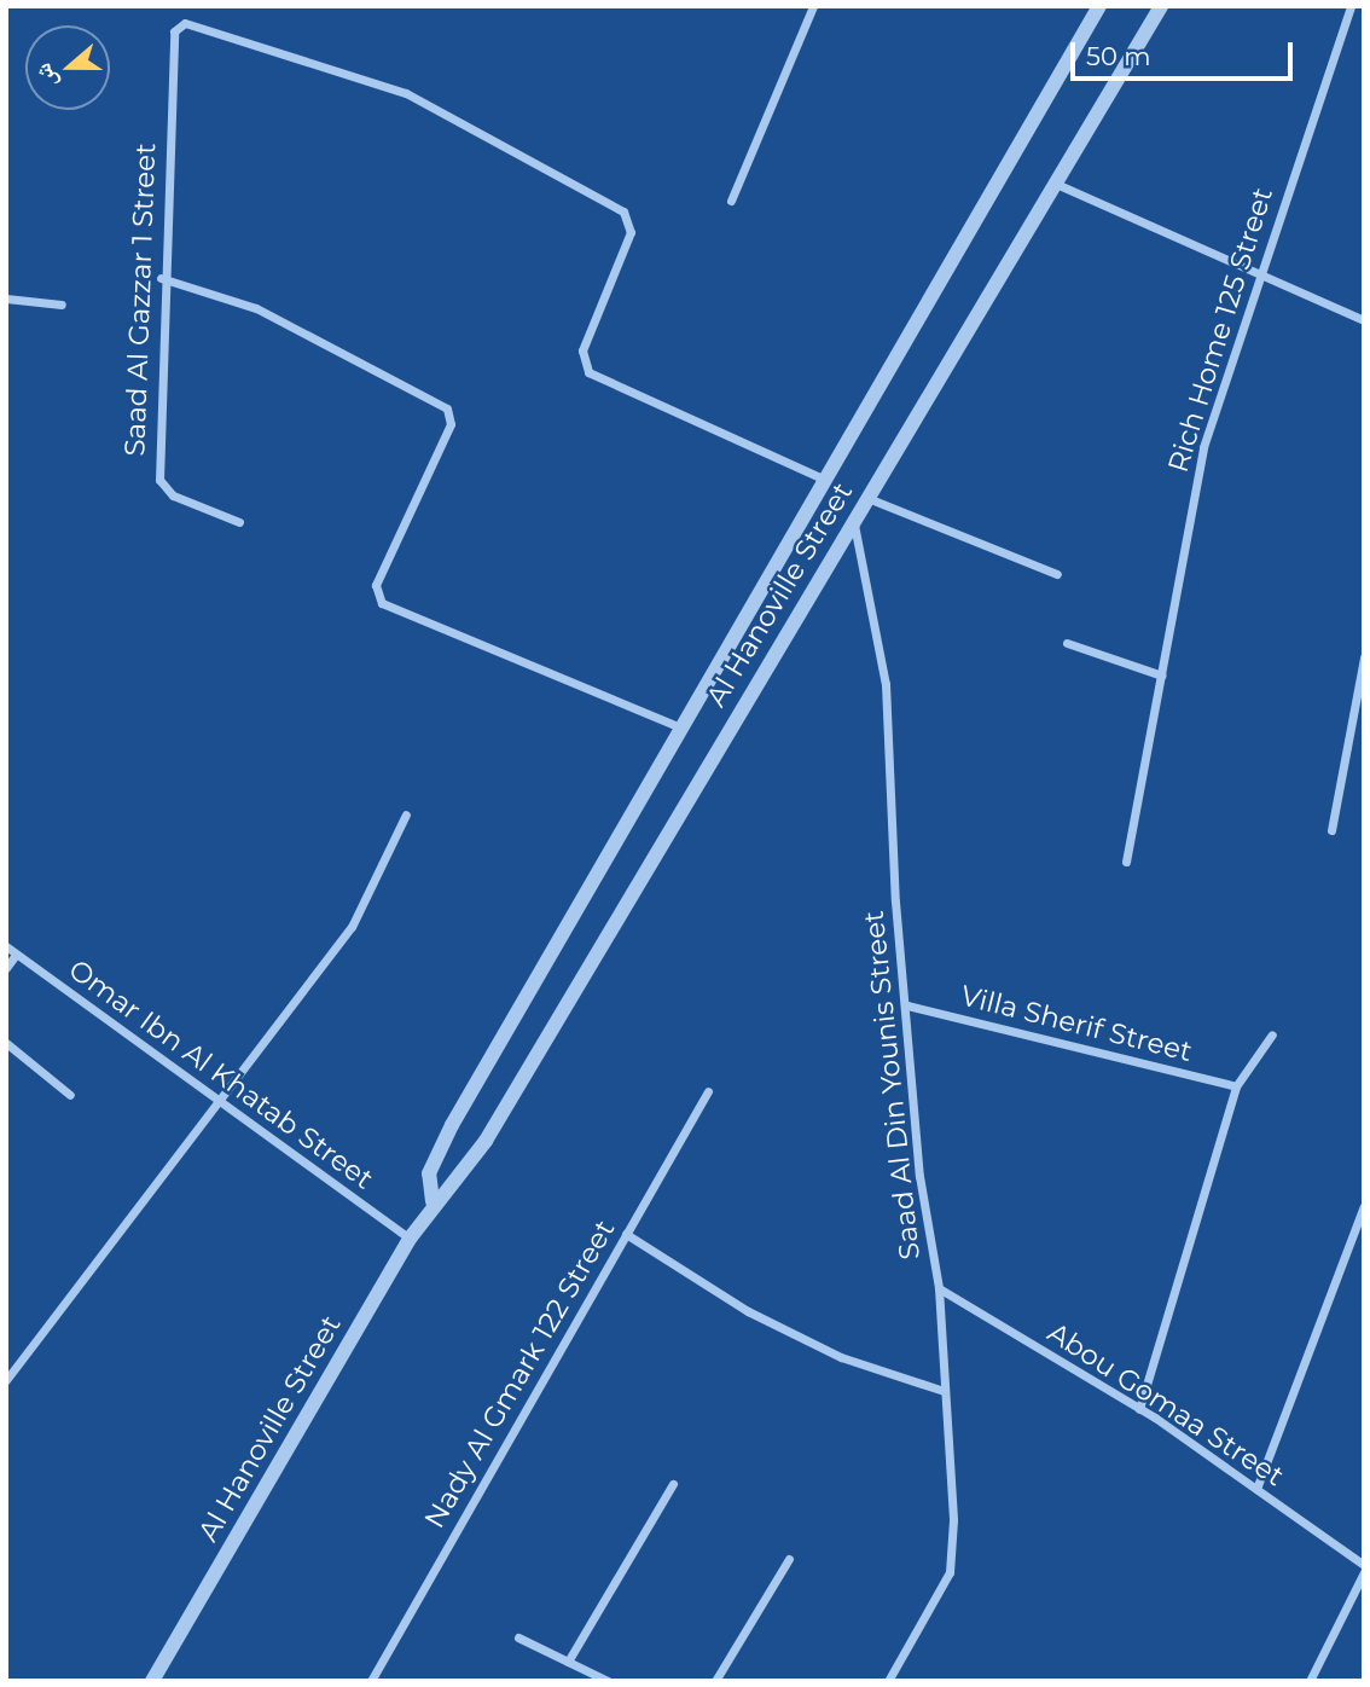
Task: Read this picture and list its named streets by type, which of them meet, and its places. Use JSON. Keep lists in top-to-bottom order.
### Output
{
  "streets": {
    "street": [
      "Saad Al Gazzar 1 Street",
      "Rich Home 125 Street",
      "Al Hanoville Street",
      "Villa Sherif Street",
      "Omar Ibn Al Khatab Street",
      "Saad Al Din Younis Street",
      "Nady Al Gmark 122 Street",
      "Abou Gomaa Street"
    ]
  },
  "crossings": [
    ["Saad Al Gazzar 1 Street", "Al Hanoville Street"],
    ["Al Hanoville Street", "Omar Ibn Al Khatab Street"],
    ["Al Hanoville Street", "Saad Al Din Younis Street"],
    ["Villa Sherif Street", "Saad Al Din Younis Street"],
    ["Saad Al Din Younis Street", "Abou Gomaa Street"]
  ],
  "scale_bar": "50 m",
  "north": "left"
}
